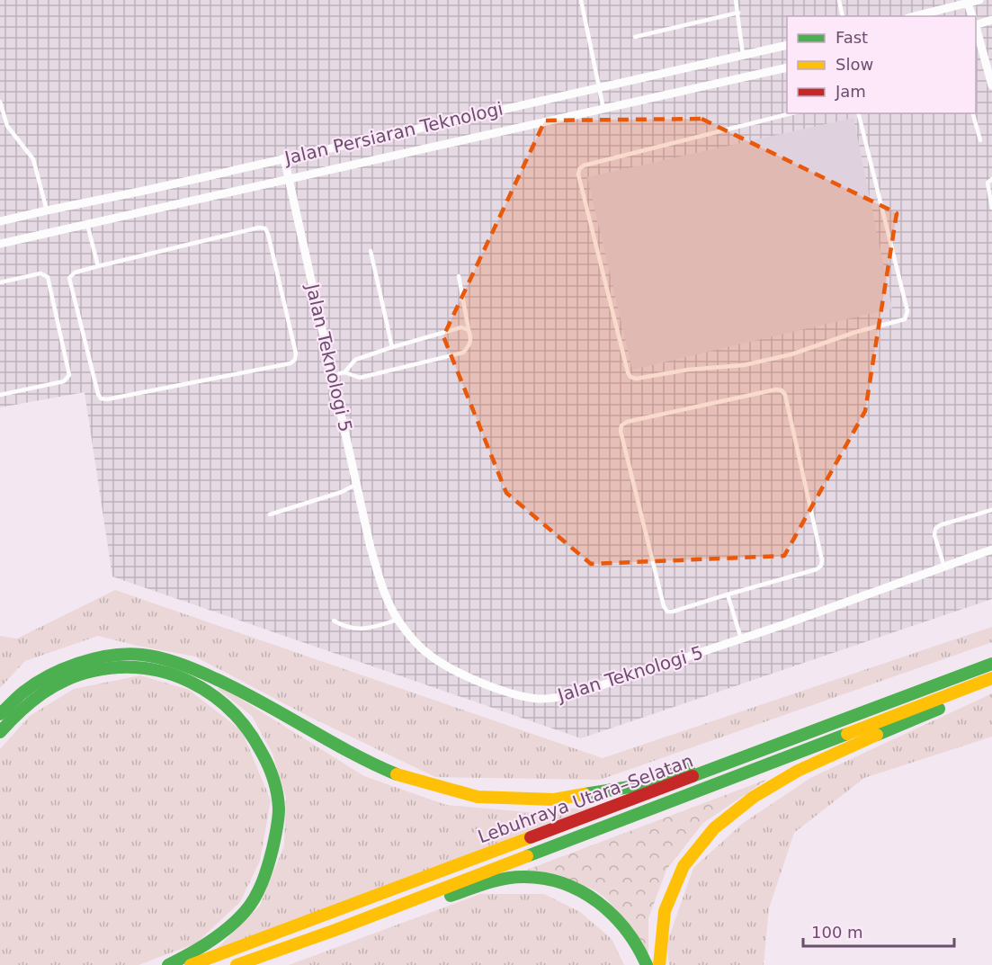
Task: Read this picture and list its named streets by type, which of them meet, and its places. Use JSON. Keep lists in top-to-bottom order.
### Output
{
  "streets": {
    "highway": ["Lebuhraya Utara–Selatan"],
    "street": ["Jalan Persiaran Teknologi", "Jalan Teknologi 5"]
  },
  "crossings": [
    ["Jalan Persiaran Teknologi", "Jalan Teknologi 5"]
  ],
  "legend": ["Fast", "Slow", "Jam"],
  "scale_bar": "100 m"
}
